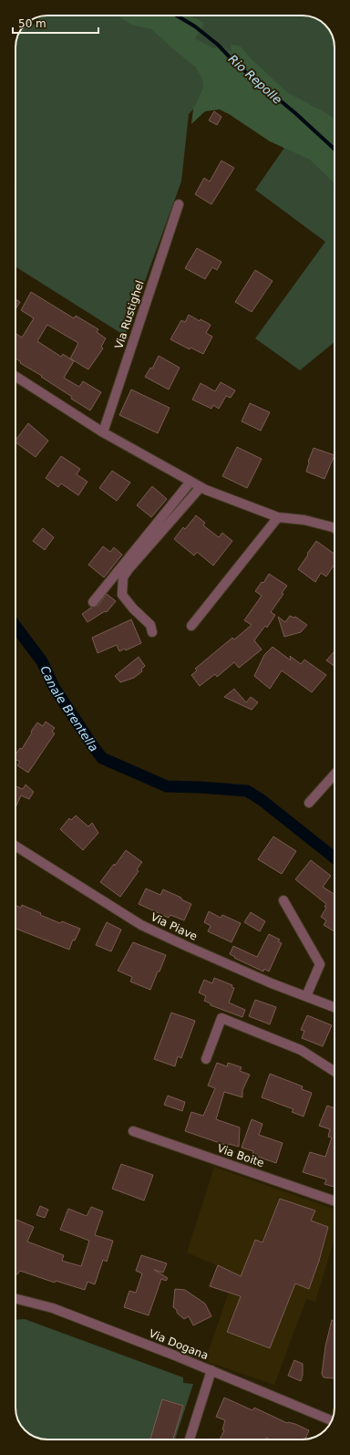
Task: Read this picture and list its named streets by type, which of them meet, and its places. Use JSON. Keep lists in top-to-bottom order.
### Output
{
  "streets": {
    "street": [
      "Via Rustighel",
      "Via Piave",
      "Via Boite",
      "Via Dogana"
    ]
  },
  "water": ["Rio Repolle", "Canale Brentella"],
  "scale_bar": "50 m"
}
